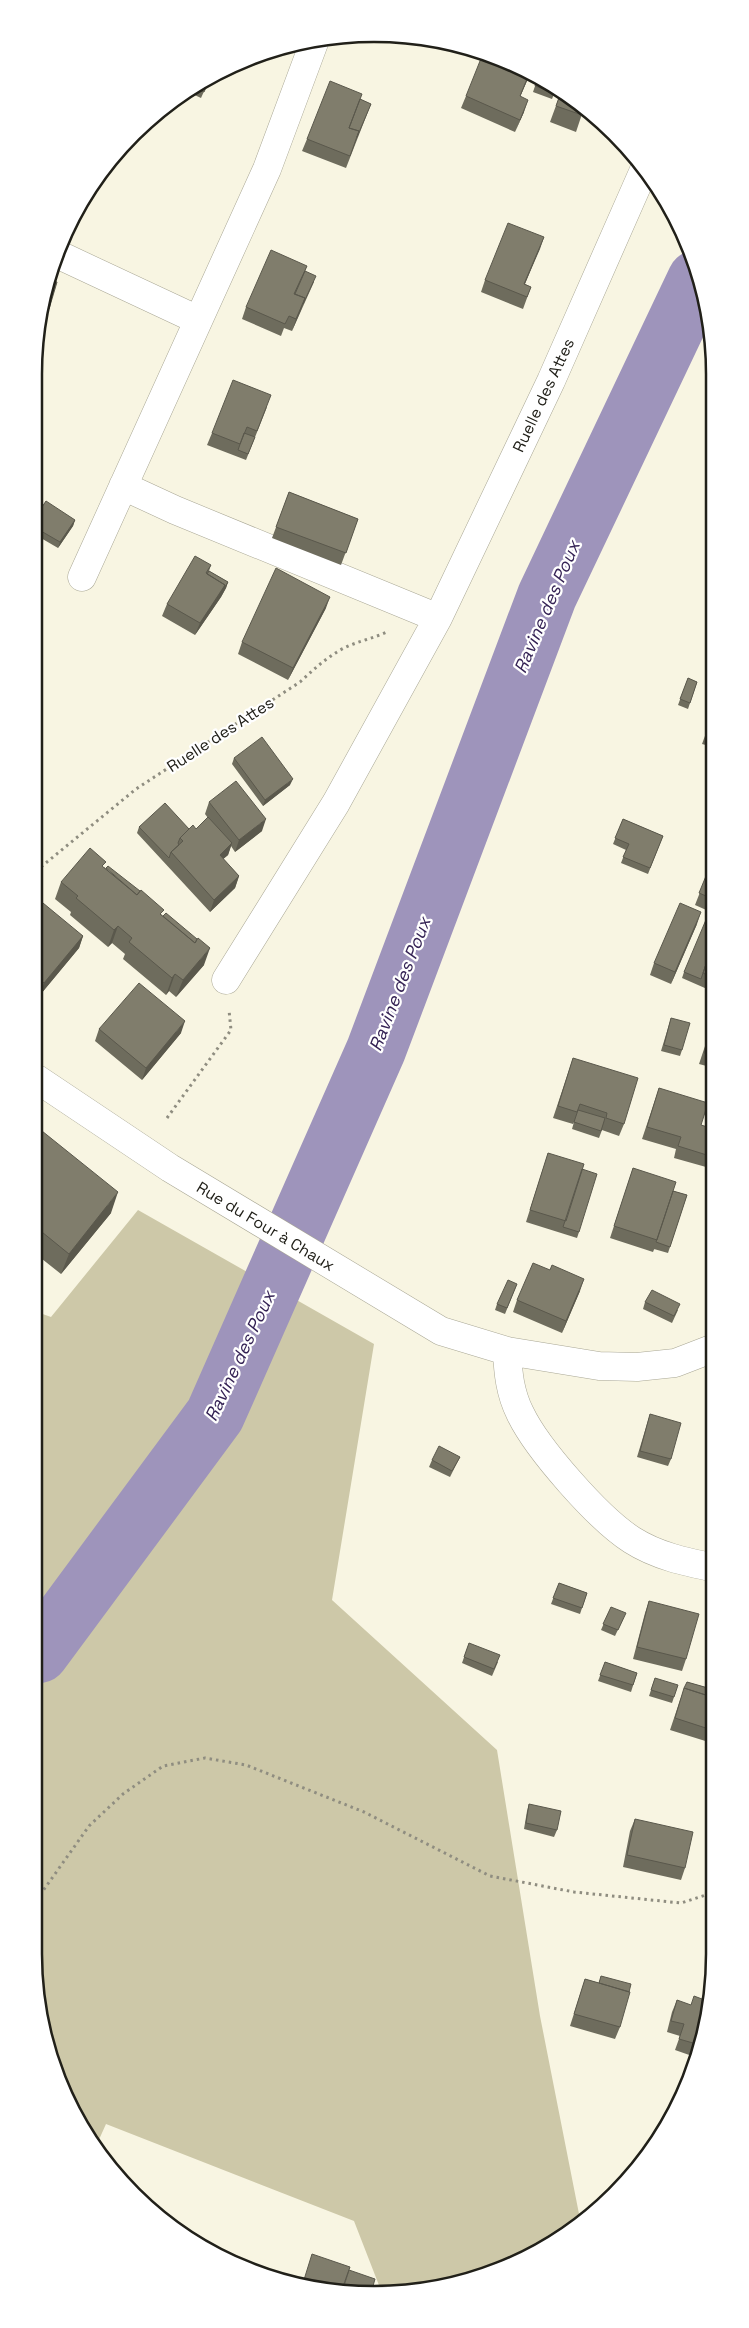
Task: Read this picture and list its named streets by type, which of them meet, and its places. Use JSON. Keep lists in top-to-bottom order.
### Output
{
  "streets": {
    "street": ["Ruelle des Attes", "Rue du Four à Chaux"]
  },
  "water": ["Ravine des Poux"]
}
